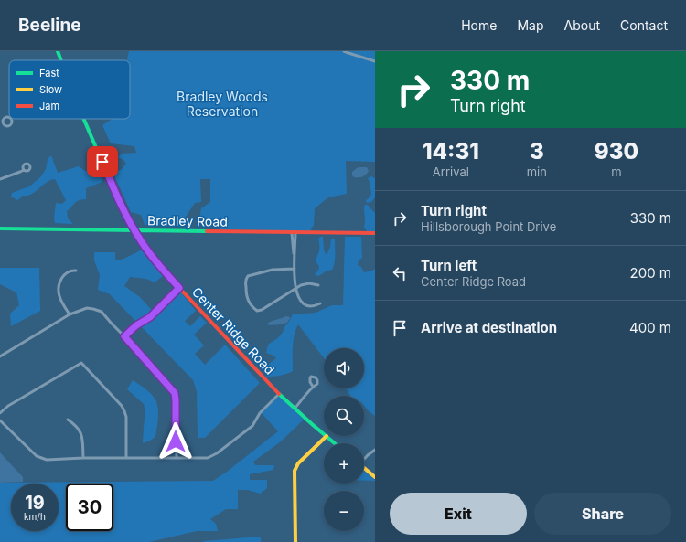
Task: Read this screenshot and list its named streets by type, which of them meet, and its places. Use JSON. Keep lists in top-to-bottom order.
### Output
{
  "streets": {
    "main road": ["Bradley Road", "Center Ridge Road"]
  },
  "crossings": [
    ["Bradley Road", "Center Ridge Road"]
  ],
  "parks": ["Bradley Woods Reservation"],
  "legend": ["Fast", "Slow", "Jam"],
  "page": {
    "header": "Beeline",
    "nav": [
      "Home",
      "Map",
      "About",
      "Contact"
    ],
    "turn": ["330 m", "Turn right"],
    "eta": [
      "14:31",
      "Arrival",
      "3",
      "min",
      "930",
      "m"
    ],
    "list": [
      {
        "name": "Turn right",
        "note": "Hillsborough Point Drive",
        "value": "330 m"
      },
      {
        "name": "Turn left",
        "note": "Center Ridge Road",
        "value": "200 m"
      },
      {
        "name": "Arrive at destination",
        "value": "400 m"
      }
    ],
    "map_buttons": ["+", "−"],
    "speed": "19 km/h",
    "limit": "30",
    "buttons": ["Exit", "Share"]
  }
}
